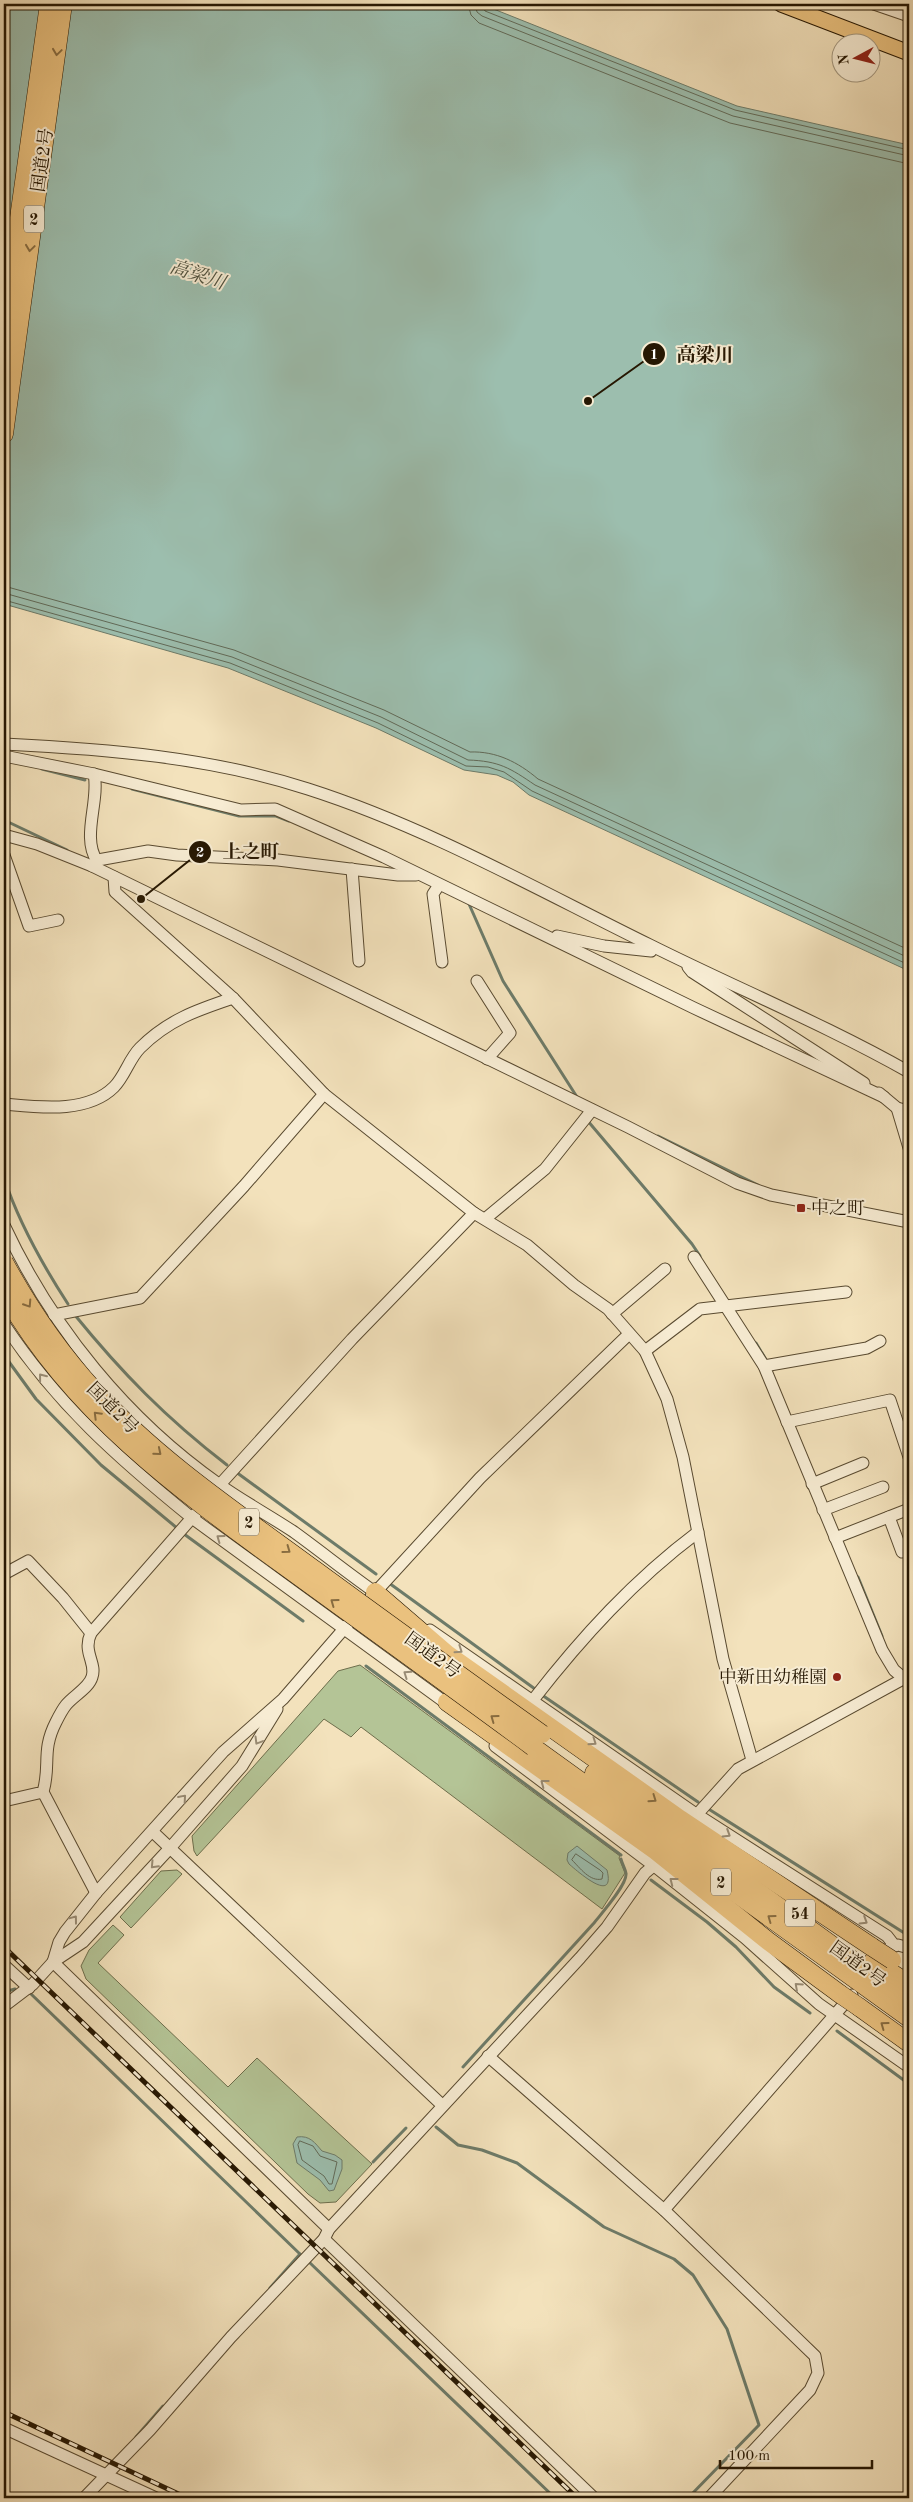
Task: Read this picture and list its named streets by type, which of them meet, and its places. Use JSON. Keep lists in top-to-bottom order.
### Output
{
  "streets": {
    "highway": ["国道2号", "2", "54"]
  },
  "crossings": [
    ["国道2号", "54"]
  ],
  "water": ["高梁川"],
  "places": {
    "other": ["高梁川", "上之町", "中新田幼稚園"],
    "transit": ["中之町"]
  },
  "scale_bar": "100 m",
  "north": "left"
}
